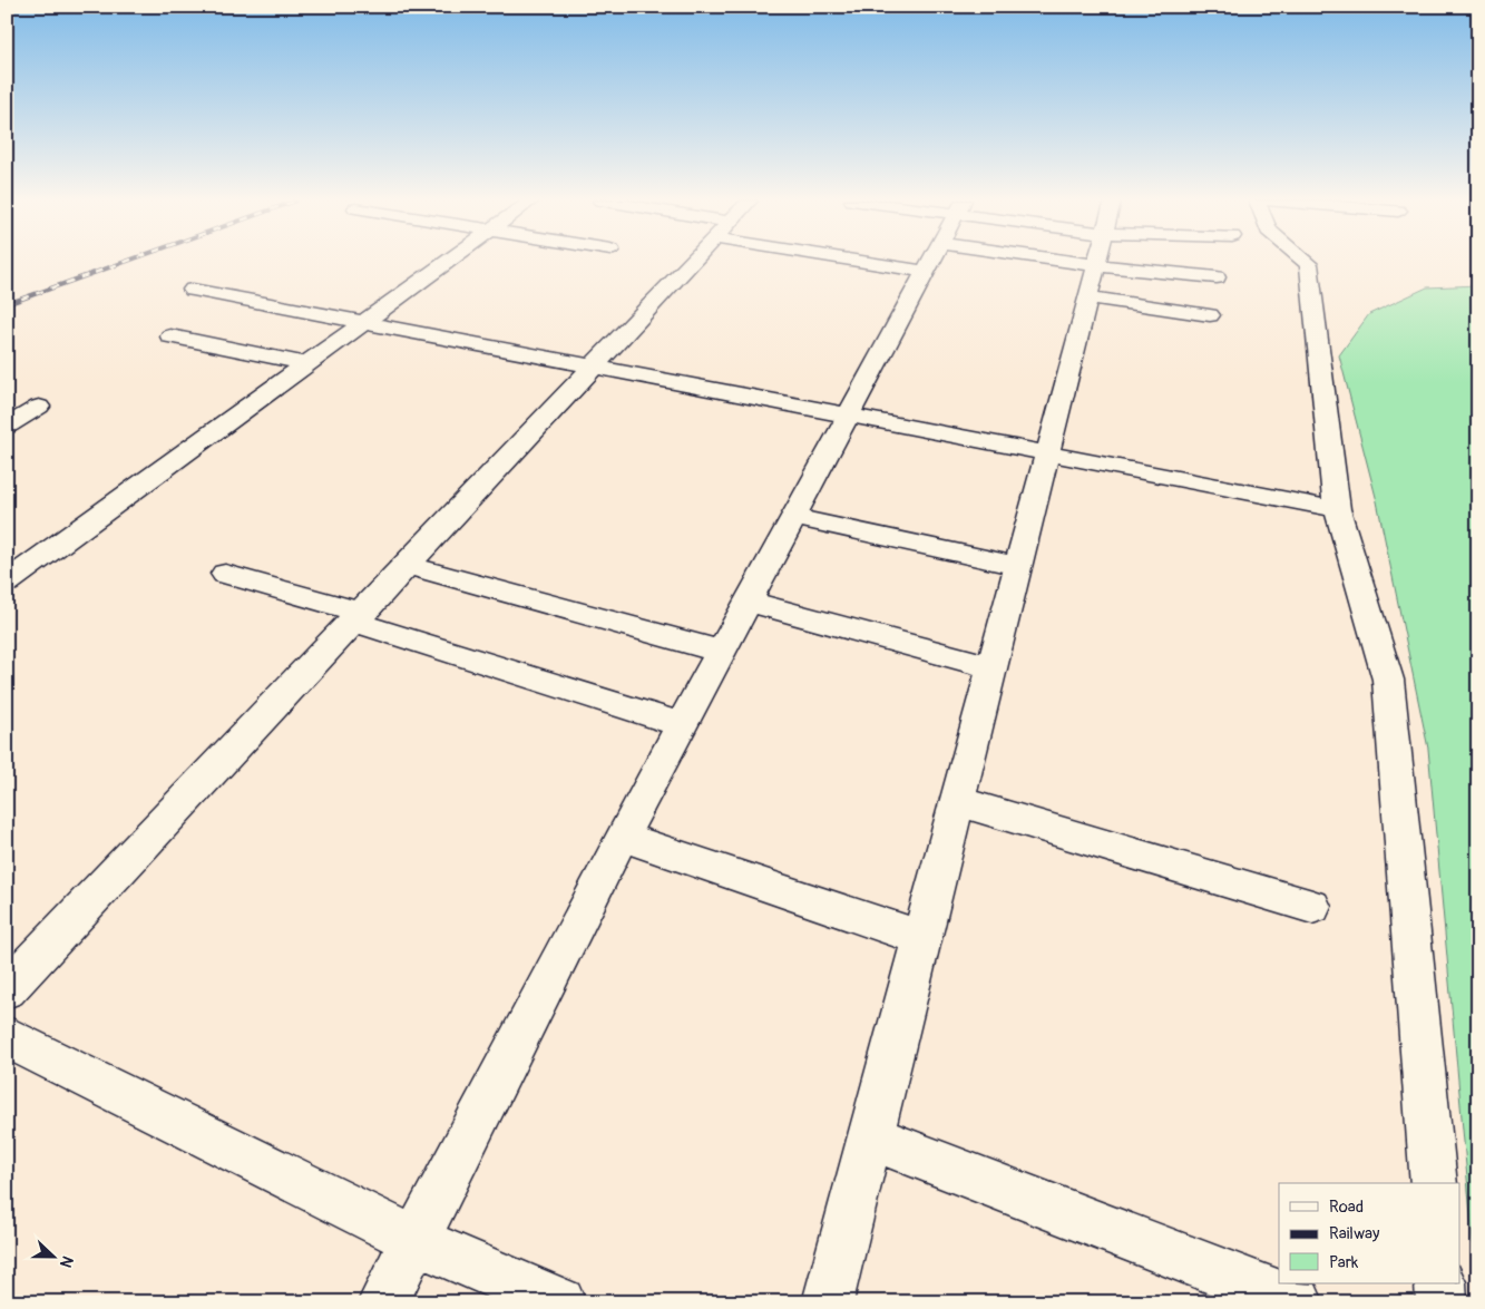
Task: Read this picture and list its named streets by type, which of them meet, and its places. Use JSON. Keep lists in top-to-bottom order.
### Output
{
  "legend": ["Road", "Railway", "Park"],
  "north": "right"
}
